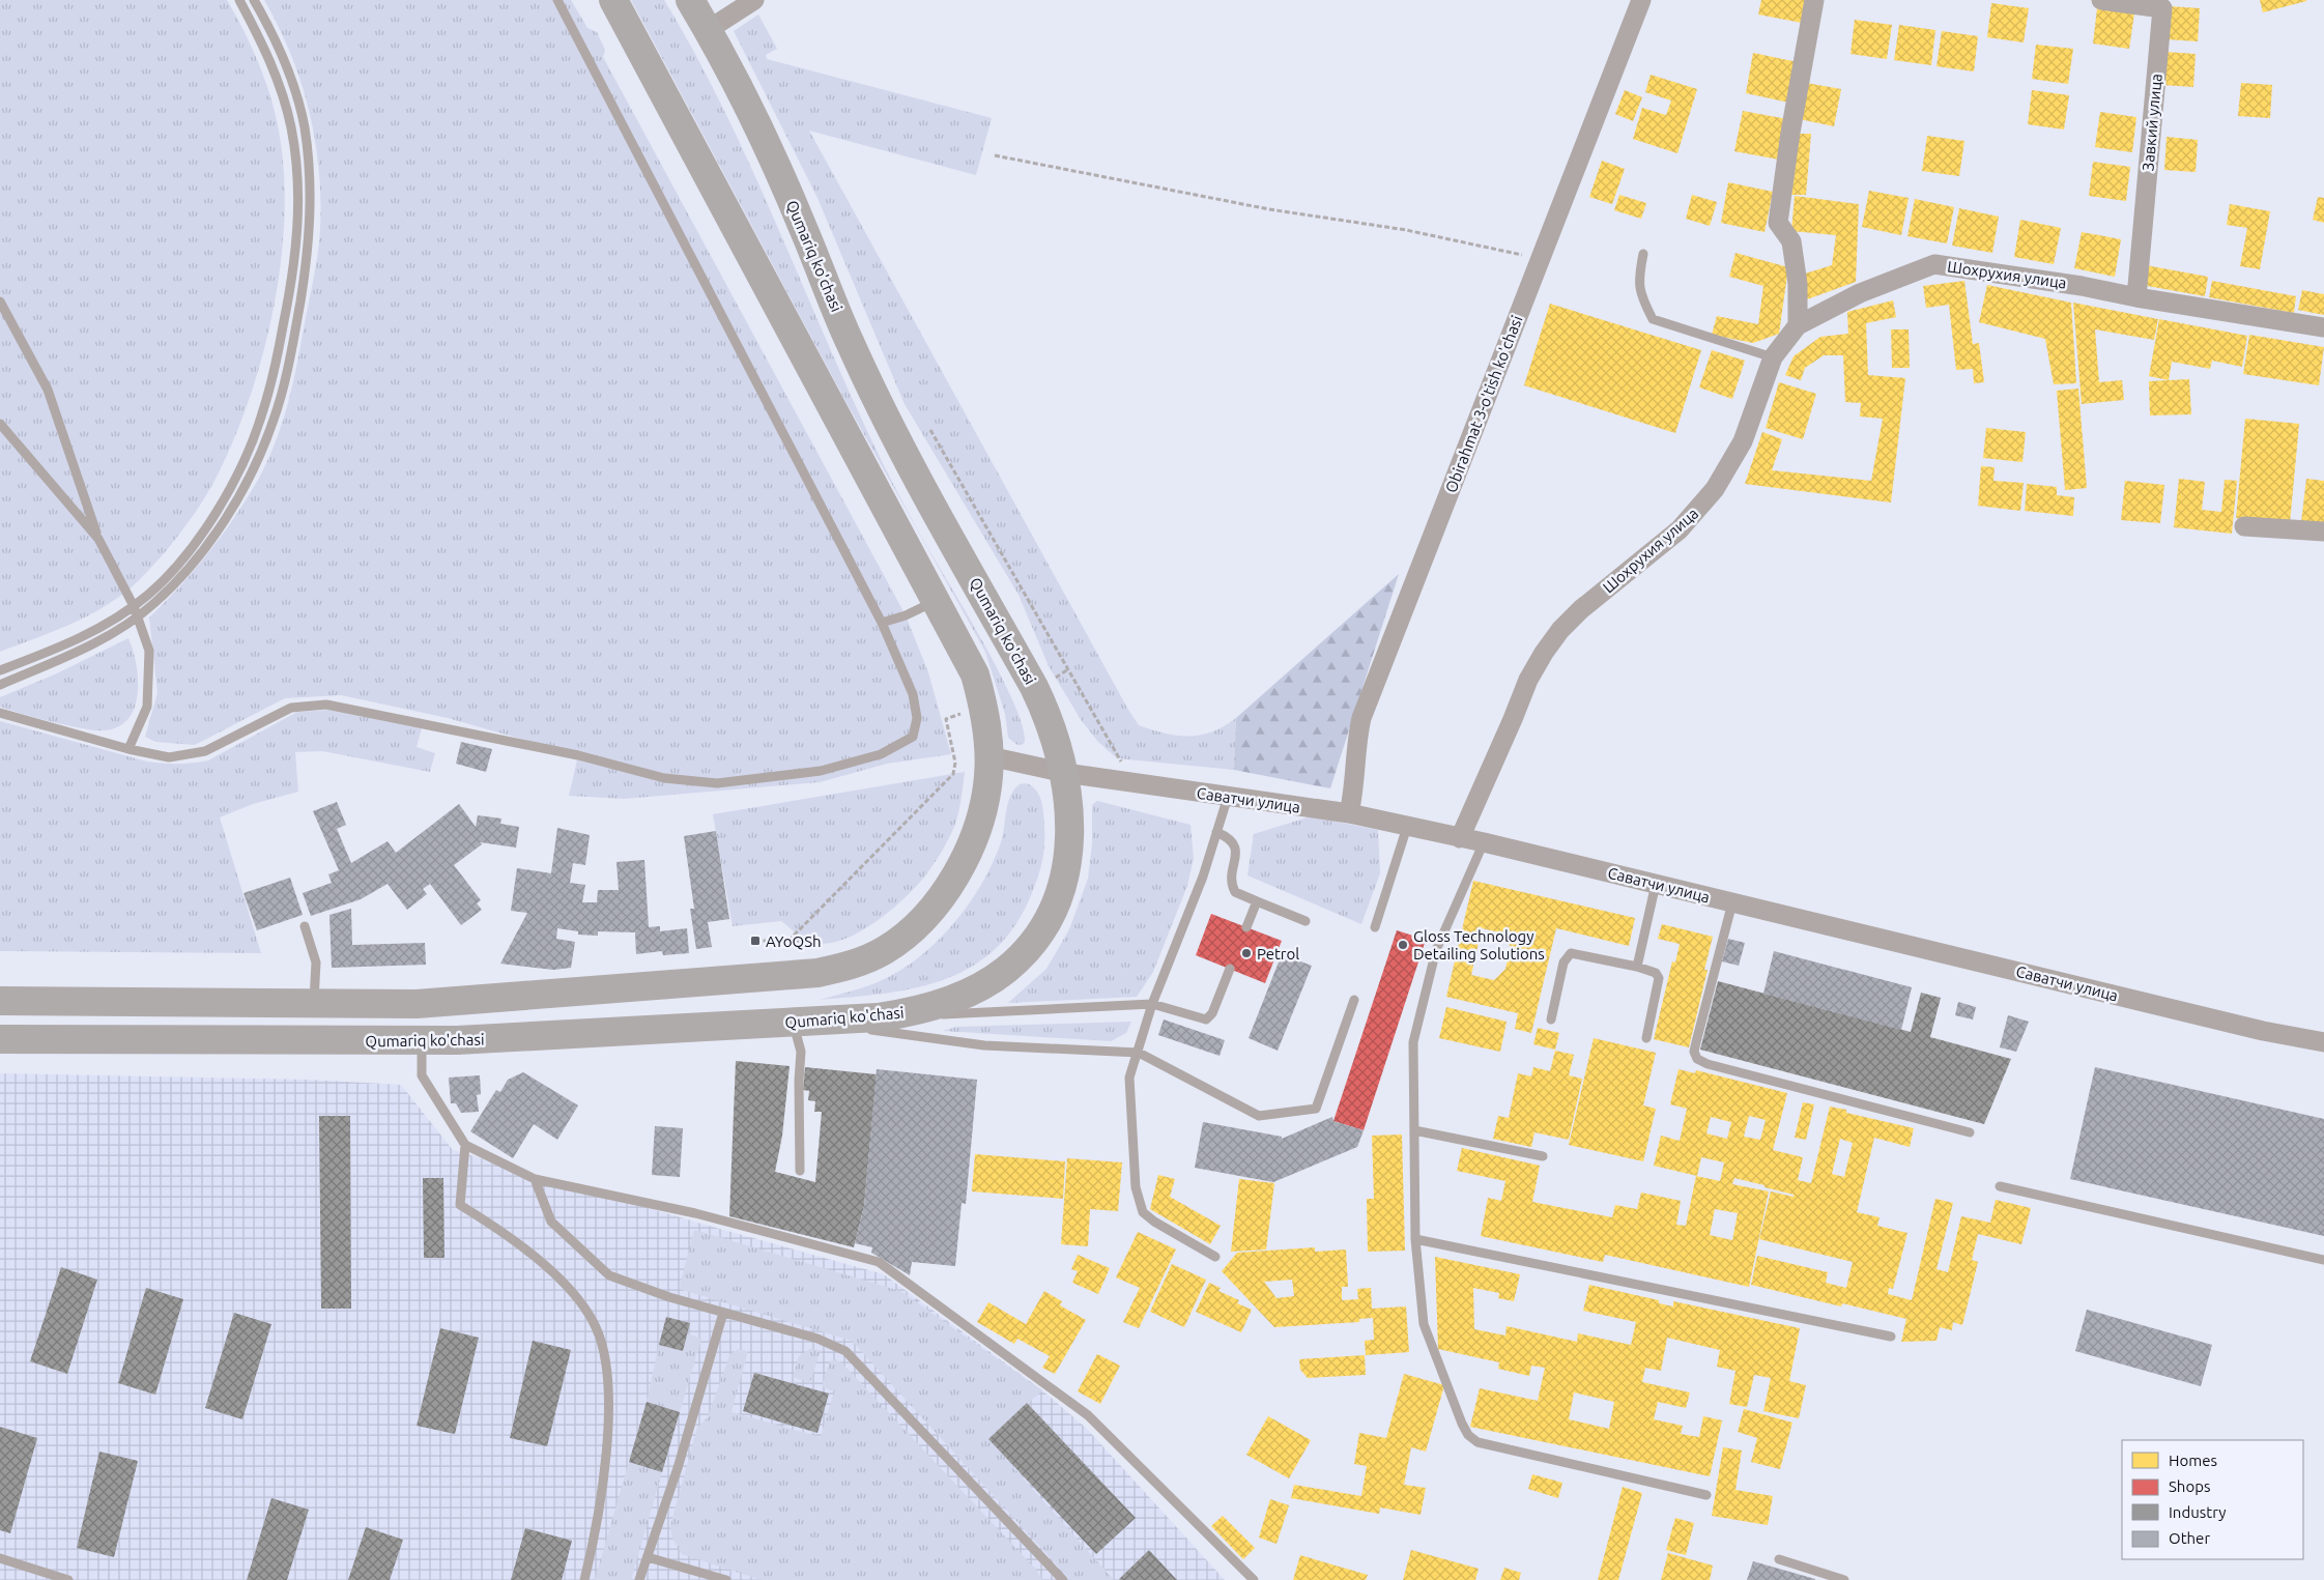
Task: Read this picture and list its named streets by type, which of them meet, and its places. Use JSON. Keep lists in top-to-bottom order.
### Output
{
  "streets": {
    "main road": ["Qumariq ko'chasi"],
    "street": [
      "Завкий улица",
      "Шохрухия улица",
      "Obirahmat 3-o'tish ko'chasi",
      "Саватчи улица"
    ]
  },
  "crossings": [
    ["Завкий улица", "Шохрухия улица"],
    ["Qumariq ko'chasi", "Саватчи улица"],
    ["Шохрухия улица", "Саватчи улица"],
    ["Obirahmat 3-o'tish ko'chasi", "Саватчи улица"]
  ],
  "places": {
    "transit": ["AYoQSh"],
    "other": ["Gloss Technology Detailing Solutions", "Petrol"]
  },
  "legend": [
    "Homes",
    "Shops",
    "Industry",
    "Other"
  ]
}
